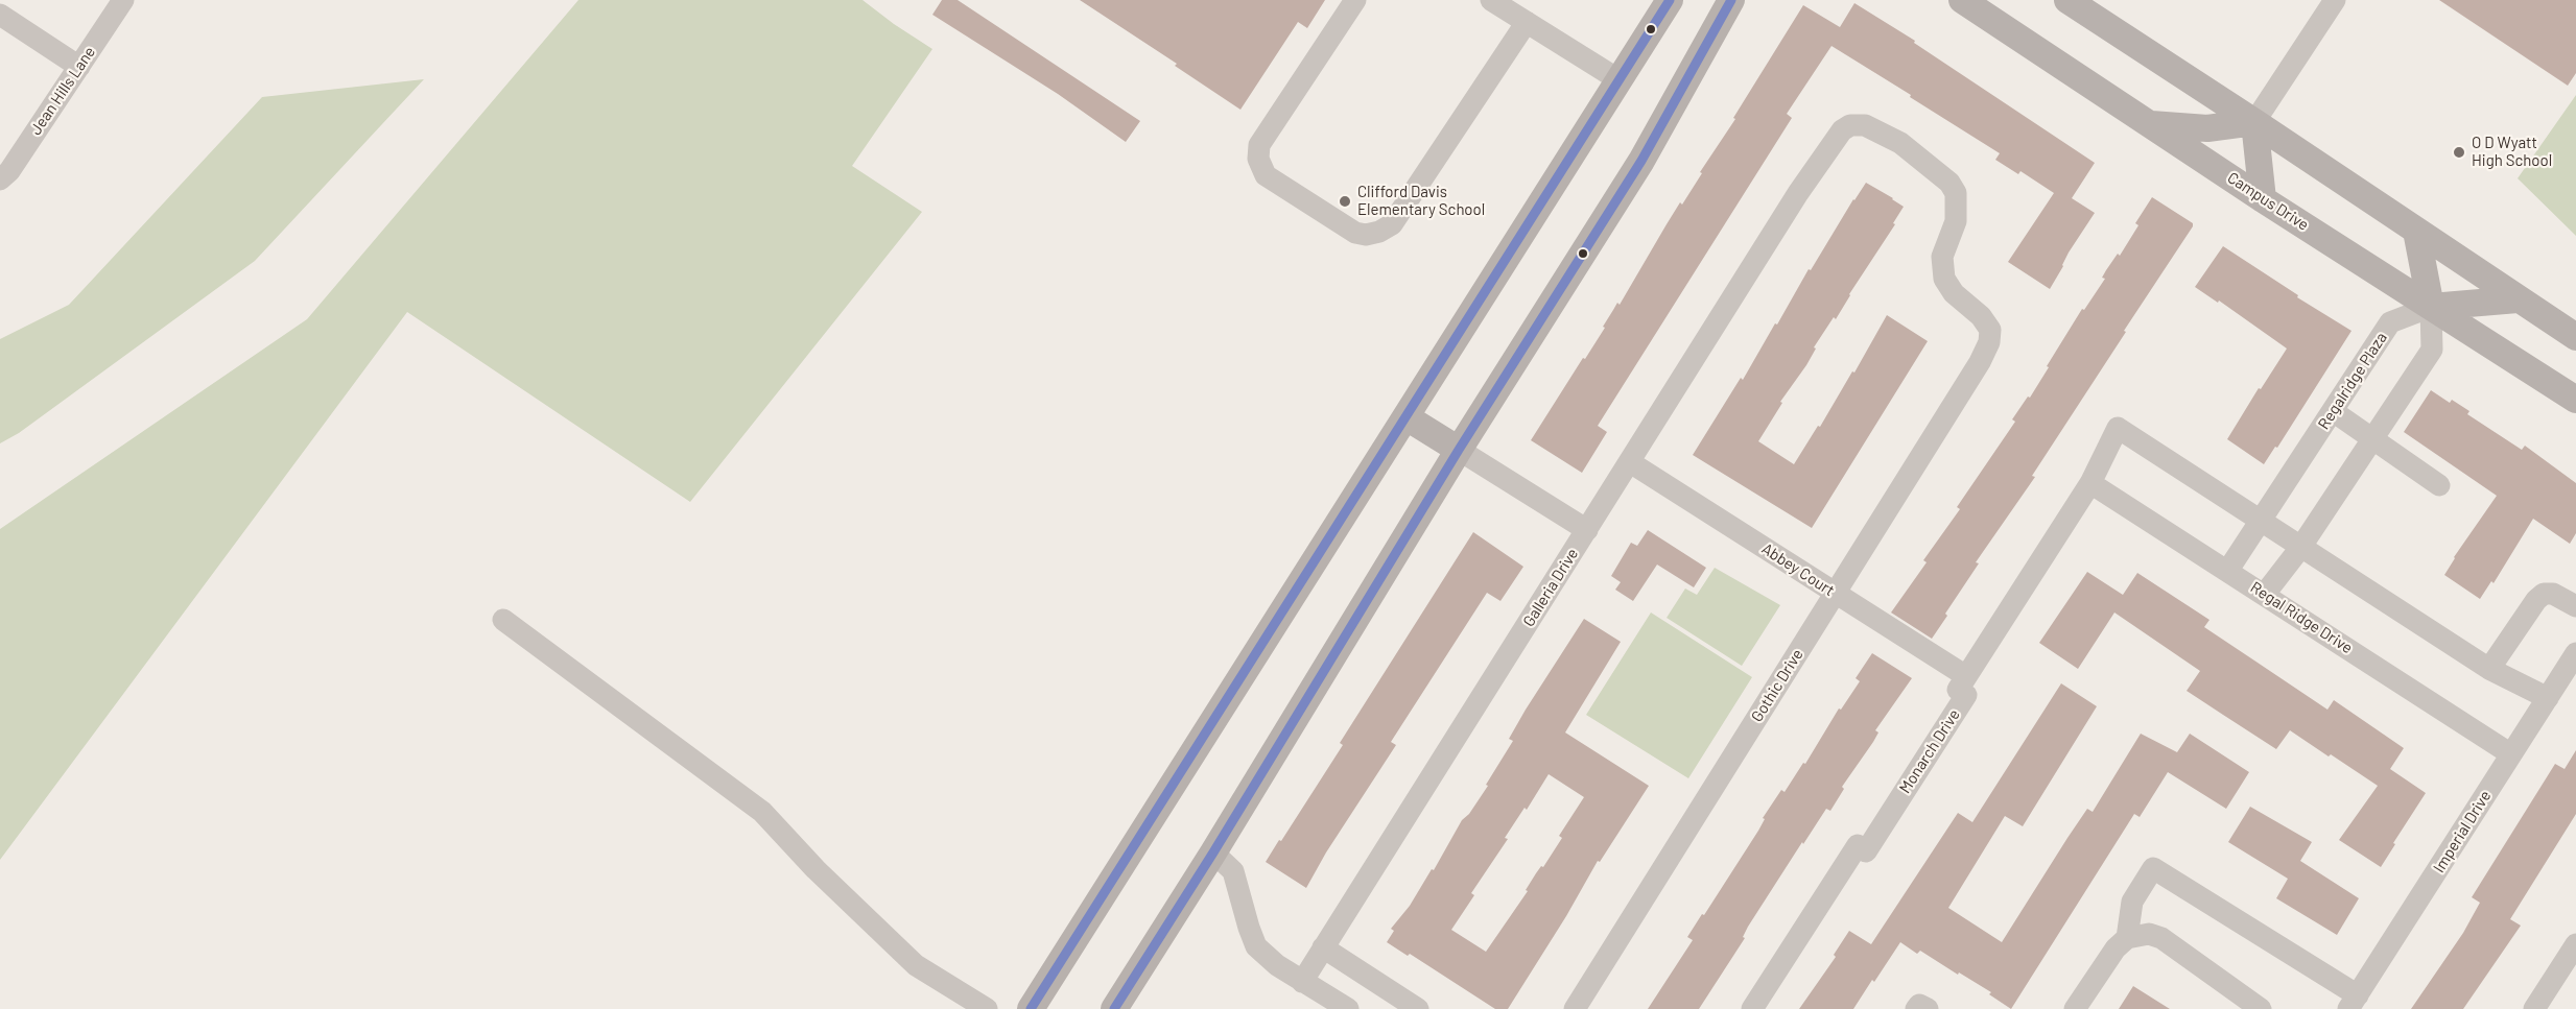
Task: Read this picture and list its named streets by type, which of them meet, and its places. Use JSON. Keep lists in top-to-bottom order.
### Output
{
  "streets": {
    "main road": ["Campus Drive"],
    "street": [
      "Jean Hills Lane",
      "Regalridge Plaza",
      "Abbey Court",
      "Galleria Drive",
      "Regal Ridge Drive",
      "Gothic Drive",
      "Monarch Drive",
      "Imperial Drive"
    ]
  },
  "crossings": [
    ["Campus Drive", "Regalridge Plaza"],
    ["Regalridge Plaza", "Regal Ridge Drive"],
    ["Regalridge Plaza", "Monarch Drive"],
    ["Abbey Court", "Galleria Drive"],
    ["Abbey Court", "Gothic Drive"],
    ["Abbey Court", "Monarch Drive"],
    ["Galleria Drive", "Gothic Drive"],
    ["Regal Ridge Drive", "Monarch Drive"],
    ["Regal Ridge Drive", "Imperial Drive"]
  ],
  "places": ["O D Wyatt High School", "Clifford Davis Elementary School"]
}
